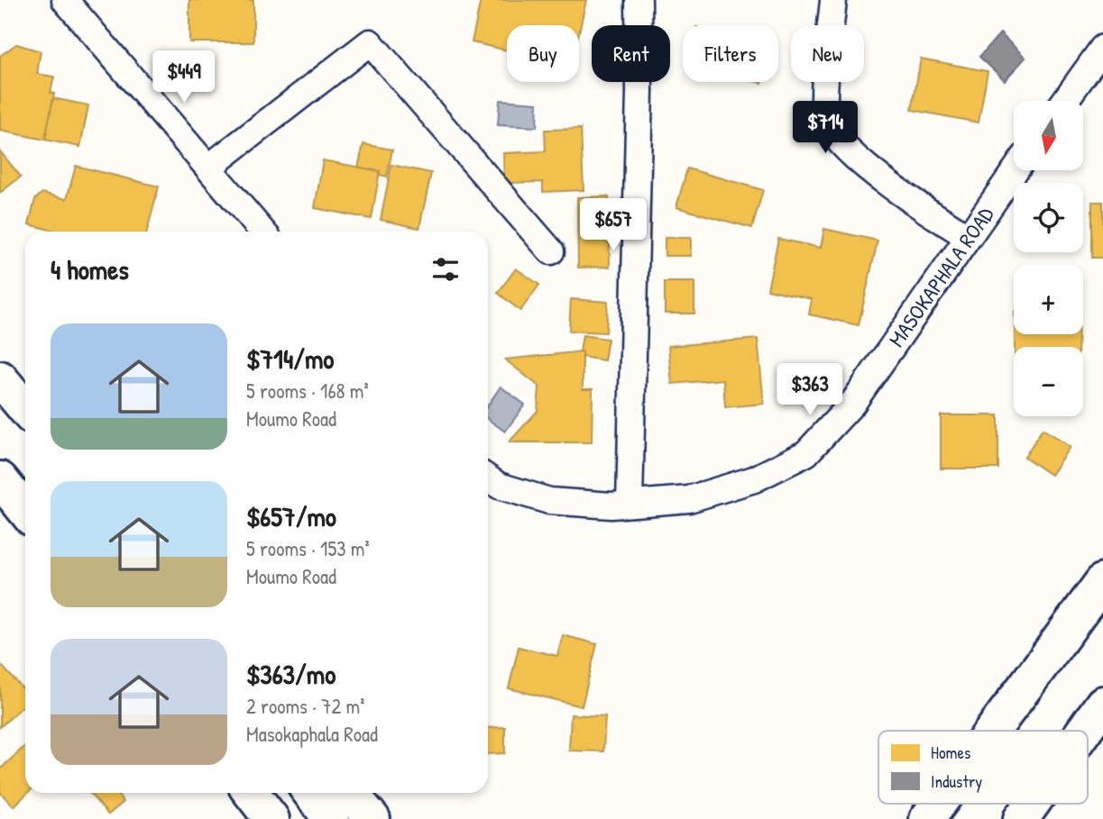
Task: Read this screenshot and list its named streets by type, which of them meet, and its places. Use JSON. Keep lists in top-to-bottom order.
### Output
{
  "streets": {
    "street": ["MASOKAPHALA ROAD"]
  },
  "legend": ["Homes", "Industry"],
  "north": "bottom",
  "page": {
    "chip": [
      "Buy",
      "Rent",
      "Filters",
      "New"
    ],
    "price": [
      "$449",
      "$714",
      "$657",
      "$363"
    ],
    "map_buttons": ["+", "−"],
    "heading": "4 homes",
    "list": [
      {
        "name": "$714/mo",
        "note": "5 rooms · 168 m² · Moumo Road"
      },
      {
        "name": "$657/mo",
        "note": "5 rooms · 153 m² · Moumo Road"
      },
      {
        "name": "$363/mo",
        "note": "2 rooms · 72 m² · Masokaphala Road"
      }
    ]
  }
}
